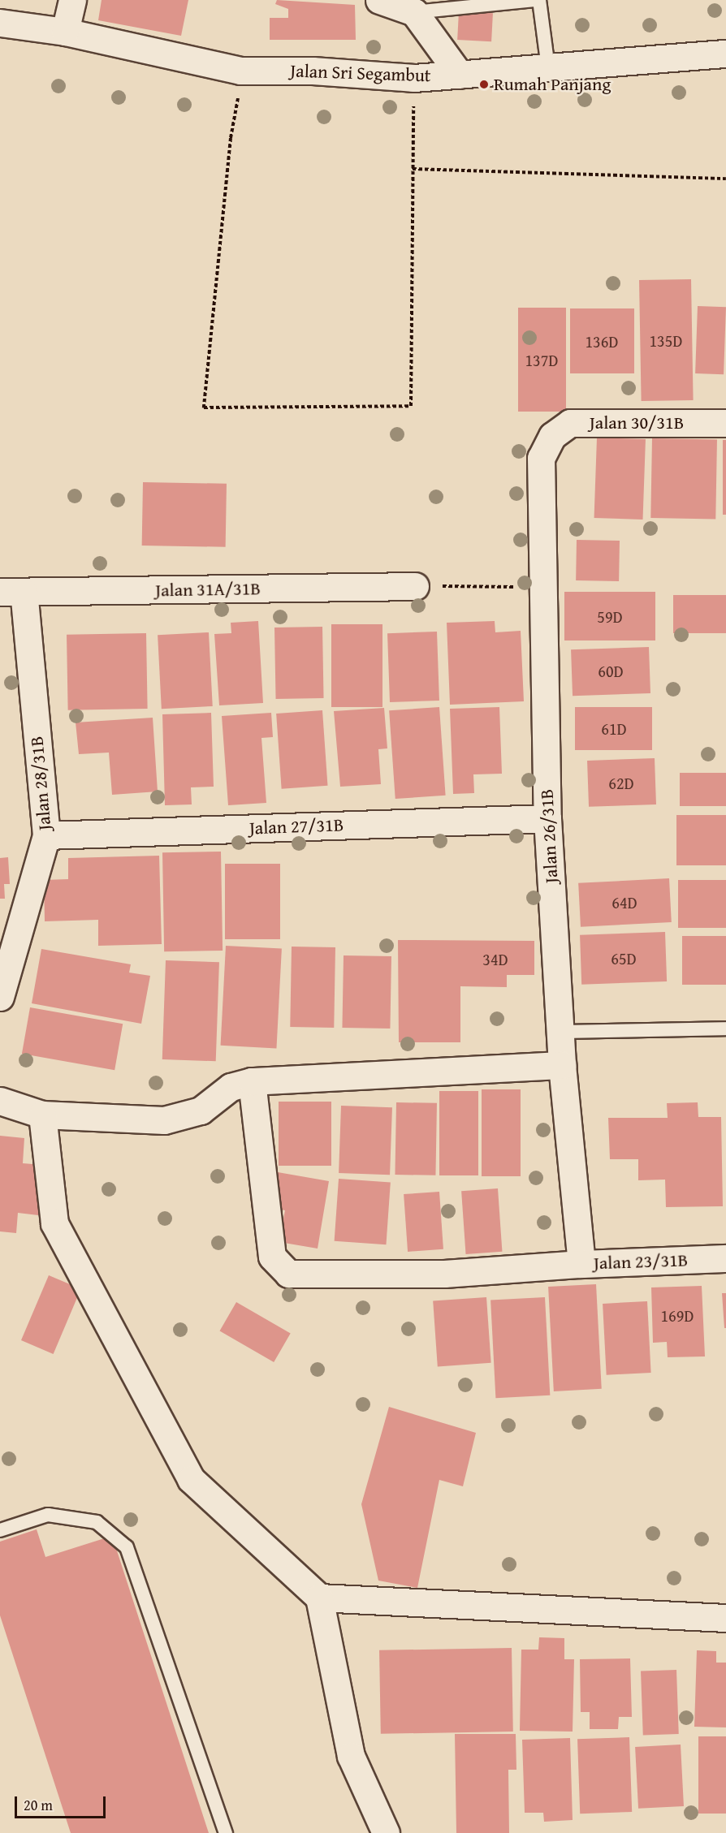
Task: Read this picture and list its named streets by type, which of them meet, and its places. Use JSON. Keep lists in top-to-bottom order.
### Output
{
  "streets": {
    "street": [
      "Jalan Sri Segambut",
      "Jalan 30/31B",
      "Jalan 31A/31B",
      "Jalan 28/31B",
      "Jalan 27/31B",
      "Jalan 26/31B",
      "Jalan 23/31B"
    ]
  },
  "crossings": [
    ["Jalan 30/31B", "Jalan 26/31B"],
    ["Jalan 31A/31B", "Jalan 28/31B"],
    ["Jalan 28/31B", "Jalan 27/31B"],
    ["Jalan 27/31B", "Jalan 26/31B"],
    ["Jalan 26/31B", "Jalan 23/31B"]
  ],
  "places": ["Rumah Panjang"],
  "house_numbers": [
    "135D",
    "136D",
    "137D",
    "59D",
    "60D",
    "61D",
    "62D",
    "64D",
    "65D",
    "34D",
    "169D"
  ],
  "scale_bar": "20 m"
}
